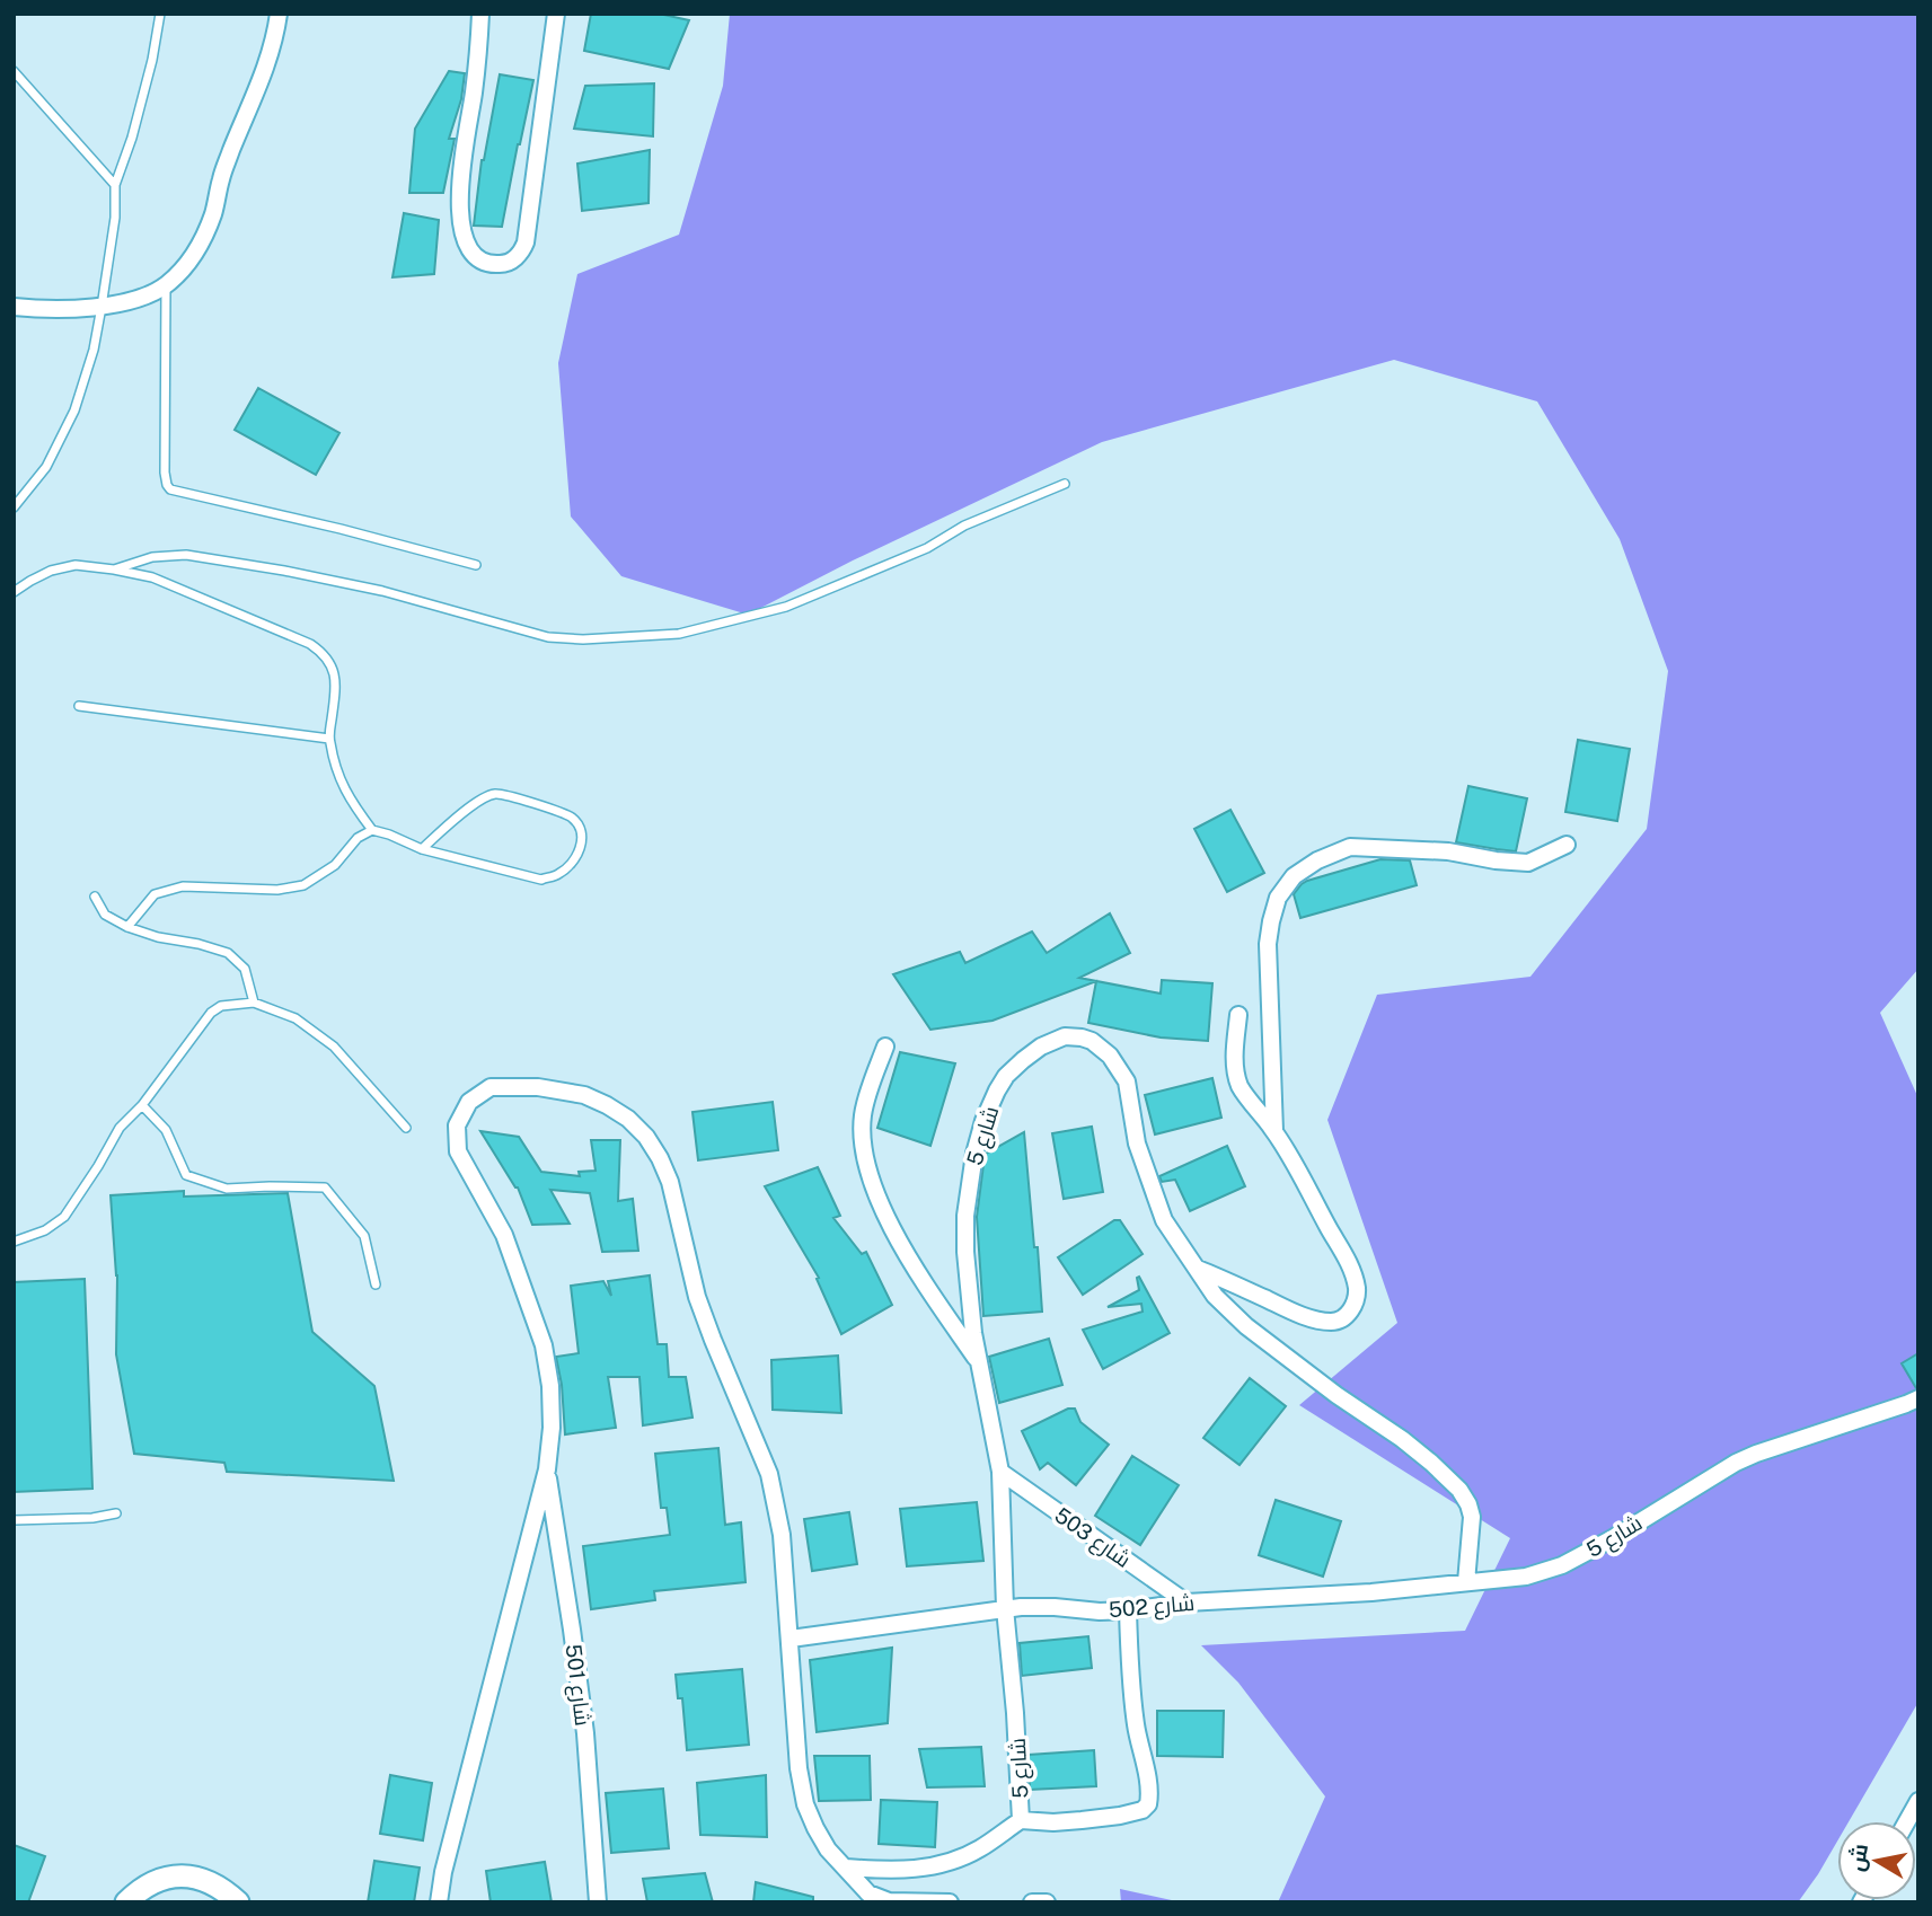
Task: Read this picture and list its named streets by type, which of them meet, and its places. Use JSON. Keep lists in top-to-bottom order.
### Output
{
  "streets": {
    "street": [
      "شارع 5",
      "شارع 503",
      "شارع 502",
      "شارع 501"
    ]
  },
  "crossings": [
    ["شارع 5", "شارع 503"],
    ["شارع 5", "شارع 502"],
    ["شارع 503", "شارع 502"]
  ],
  "north": "left"
}
